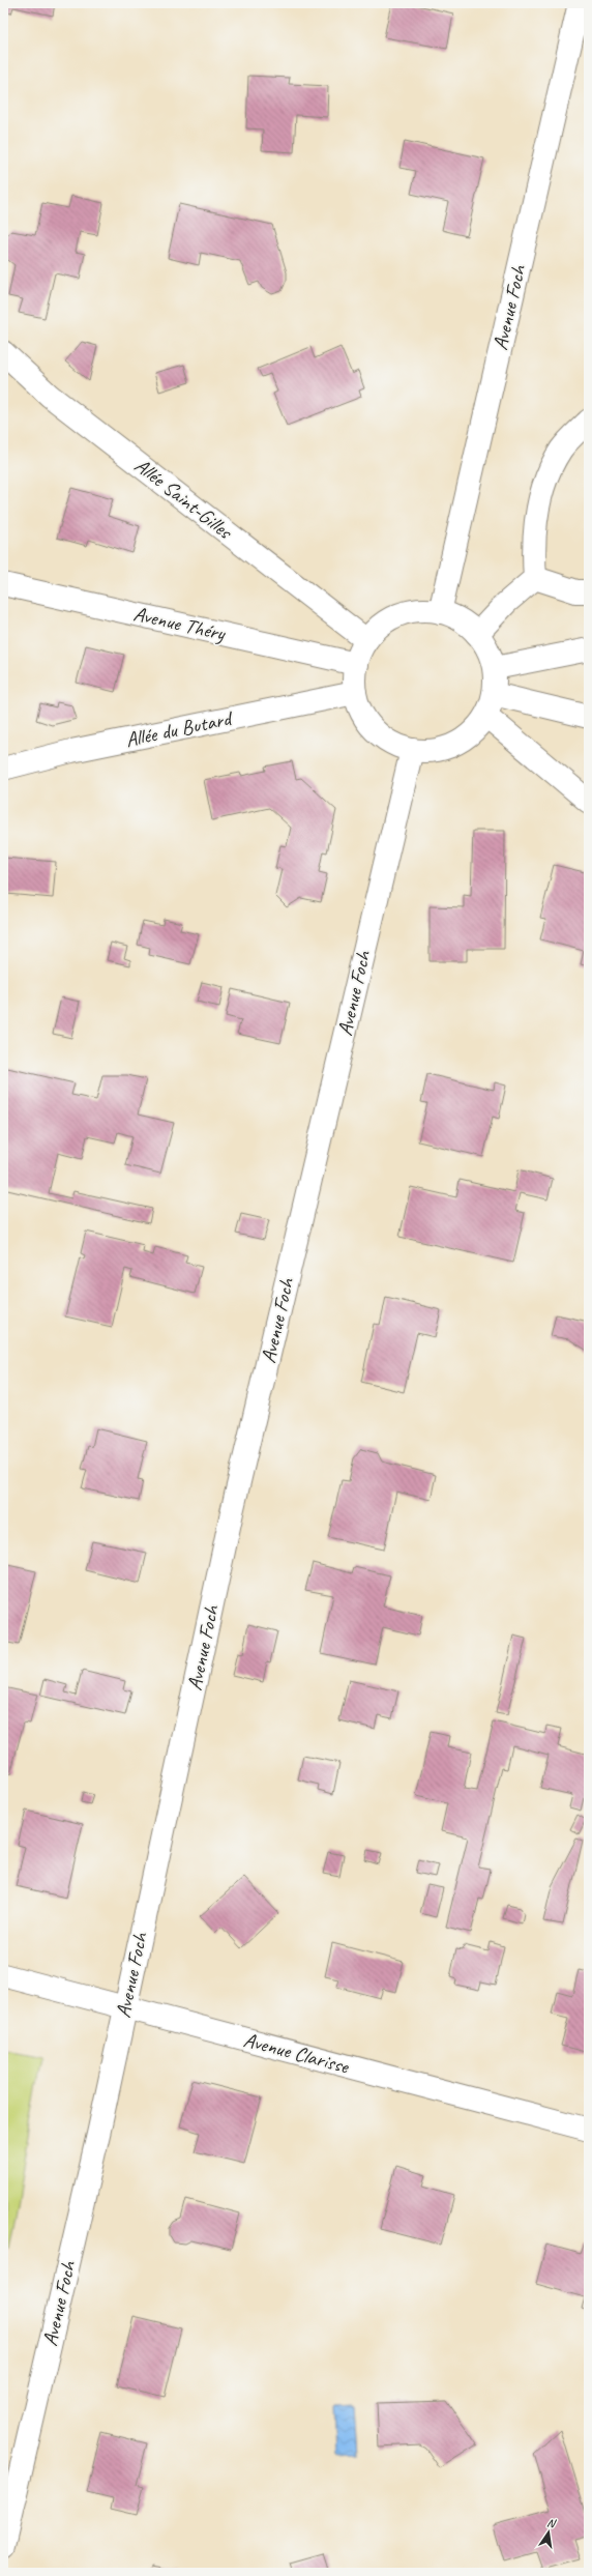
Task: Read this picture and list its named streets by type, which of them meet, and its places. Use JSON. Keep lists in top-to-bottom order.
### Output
{
  "streets": {
    "street": [
      "Avenue Foch",
      "Allée Saint-Gilles",
      "Avenue Théry",
      "Allée du Butard",
      "Avenue Clarisse"
    ]
  },
  "crossings": [
    ["Avenue Foch", "Allée Saint-Gilles"],
    ["Avenue Foch", "Avenue Théry"],
    ["Avenue Foch", "Allée du Butard"],
    ["Avenue Foch", "Avenue Clarisse"],
    ["Allée Saint-Gilles", "Avenue Théry"],
    ["Allée Saint-Gilles", "Allée du Butard"],
    ["Avenue Théry", "Allée du Butard"]
  ],
  "north": "top"
}
